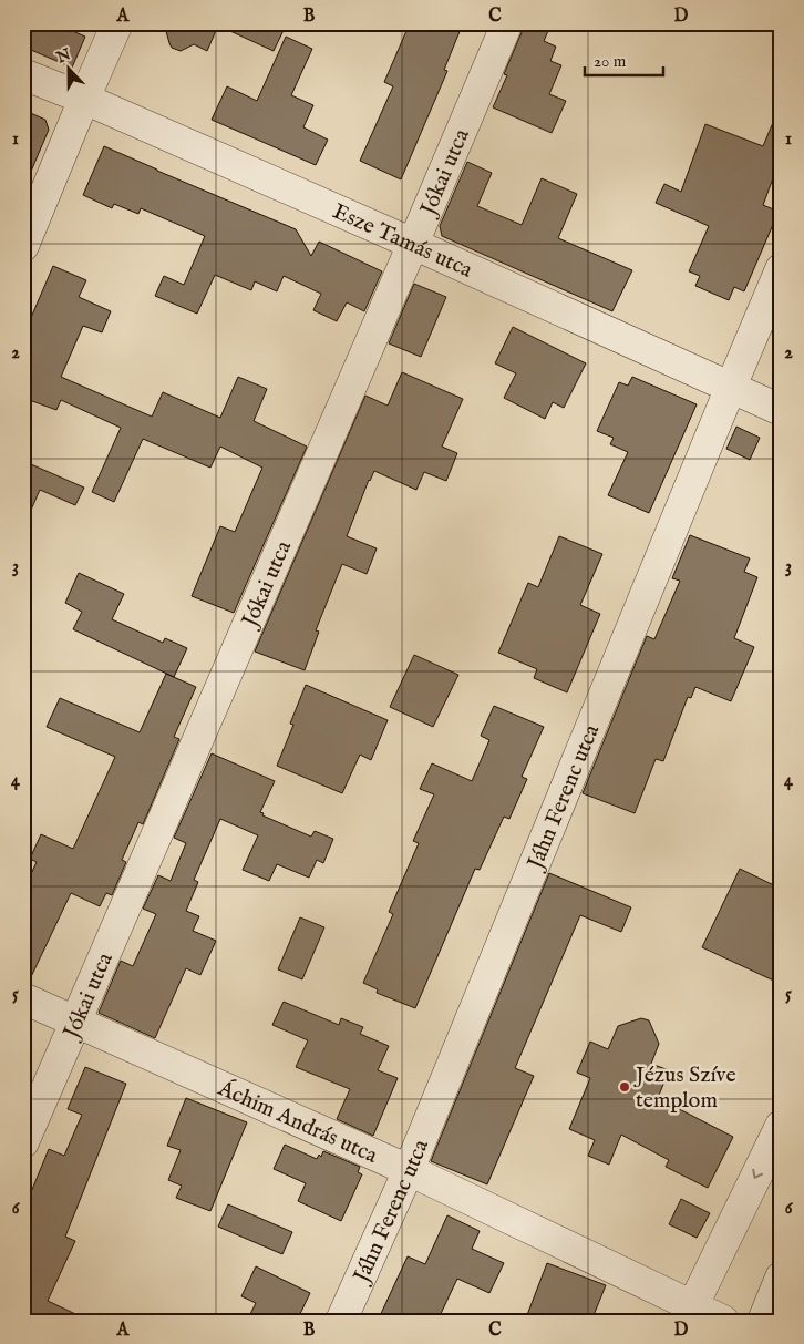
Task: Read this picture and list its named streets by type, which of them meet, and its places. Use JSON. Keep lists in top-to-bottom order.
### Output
{
  "streets": {
    "street": [
      "Jókai utca",
      "Esze Tamás utca",
      "Jáhn Ferenc utca",
      "Áchim András utca"
    ]
  },
  "crossings": [
    ["Jókai utca", "Esze Tamás utca"],
    ["Jókai utca", "Áchim András utca"],
    ["Esze Tamás utca", "Jáhn Ferenc utca"],
    ["Jáhn Ferenc utca", "Áchim András utca"]
  ],
  "places": ["Jézus Szíve templom"],
  "scale_bar": "20 m",
  "north": "top",
  "grid": {
    "columns": [
      "A",
      "B",
      "C",
      "D"
    ],
    "rows": [
      "1",
      "2",
      "3",
      "4",
      "5",
      "6"
    ]
  }
}
